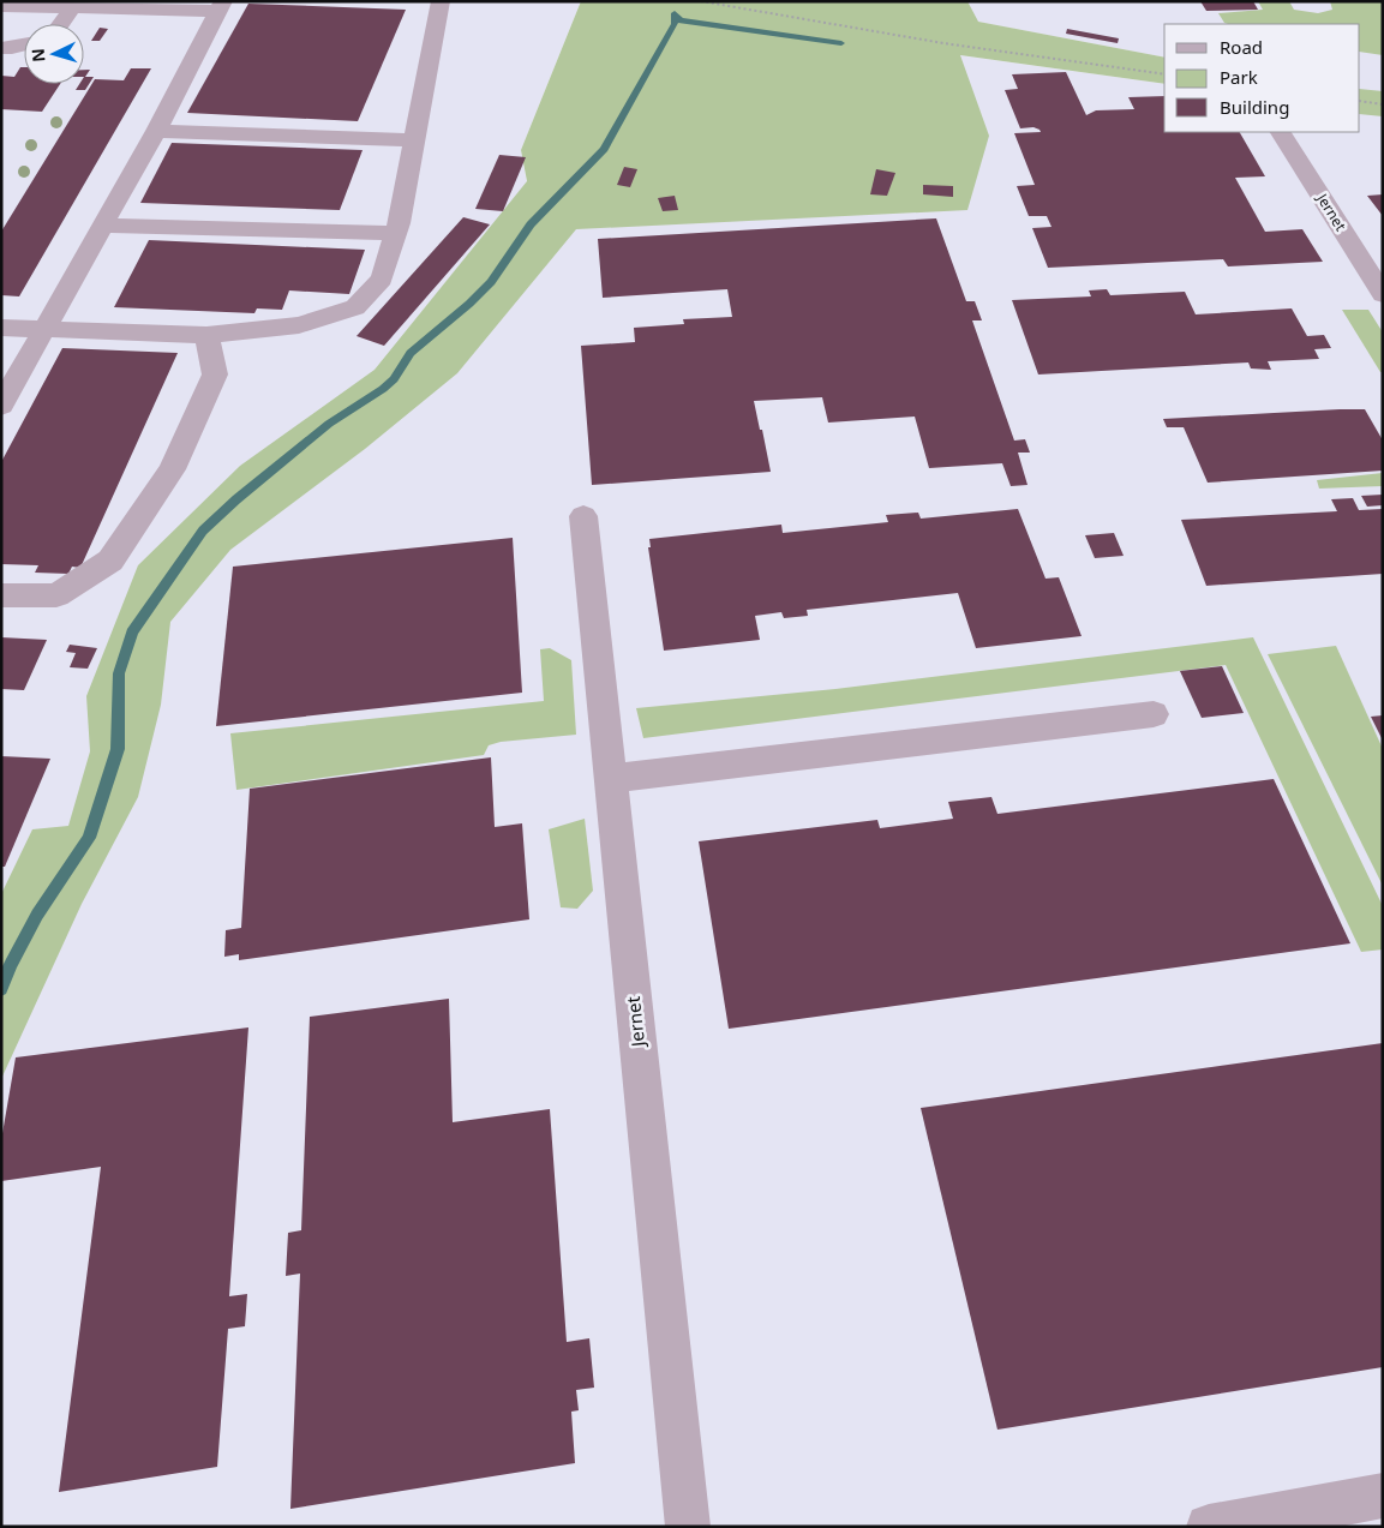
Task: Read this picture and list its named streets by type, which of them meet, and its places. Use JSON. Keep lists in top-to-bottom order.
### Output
{
  "streets": {
    "street": ["Jernet"]
  },
  "legend": ["Road", "Park", "Building"],
  "north": "left"
}
